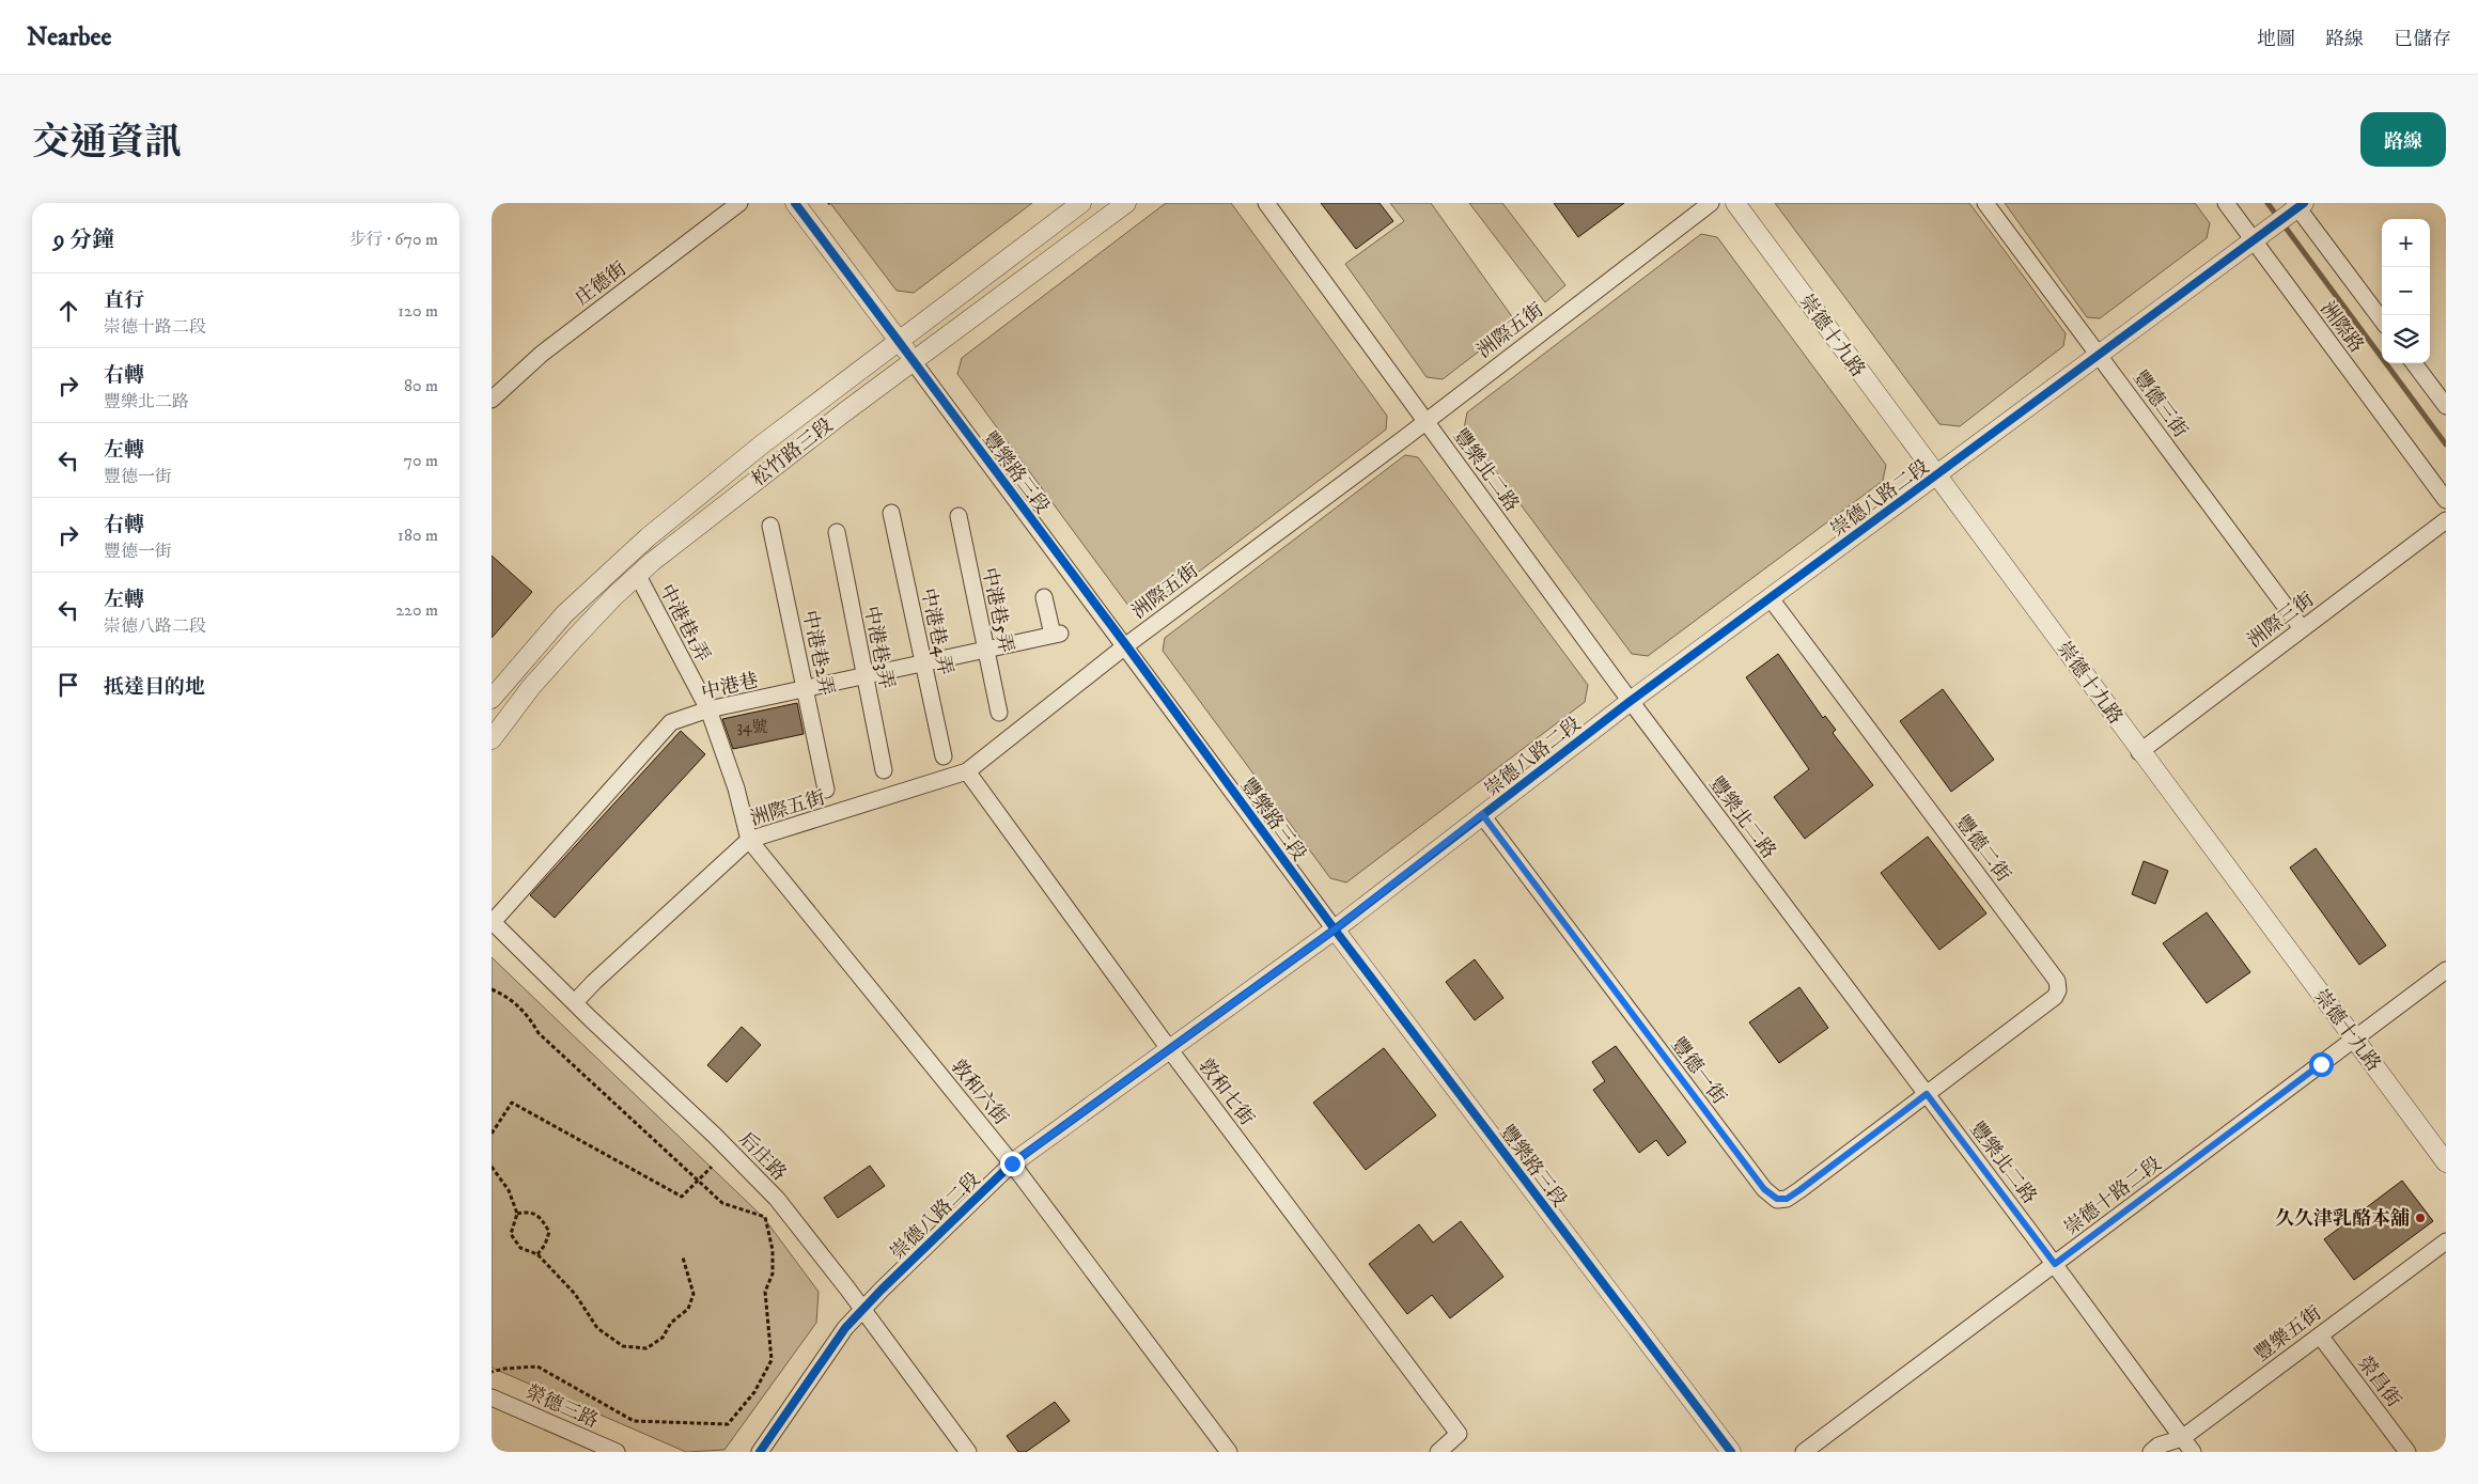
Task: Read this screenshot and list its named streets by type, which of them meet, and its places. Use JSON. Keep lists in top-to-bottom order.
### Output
{
  "streets": {
    "street": [
      "庄德街",
      "洲際路",
      "洲際五街",
      "崇德十九路",
      "豐德三街",
      "松竹路三段",
      "豐樂北二路",
      "豐樂路三段",
      "崇德八路二段",
      "中港巷5弄",
      "洲際三街",
      "中港巷1弄",
      "中港巷4弄",
      "中港巷3弄",
      "中港巷2弄",
      "中港巷",
      "豐德二街",
      "豐德一街",
      "敦和六街",
      "敦和七街",
      "后庄路",
      "崇德十路二段",
      "豐樂五街",
      "榮昌街",
      "榮德三路"
    ]
  },
  "crossings": [
    ["洲際路", "崇德八路二段"],
    ["洲際五街", "豐樂北二路"],
    ["洲際五街", "豐樂路三段"],
    ["洲際五街", "中港巷1弄"],
    ["洲際五街", "敦和六街"],
    ["洲際五街", "敦和七街"],
    ["洲際五街", "后庄路"],
    ["崇德十九路", "崇德八路二段"],
    ["崇德十九路", "洲際三街"],
    ["崇德十九路", "崇德十路二段"],
    ["豐德三街", "崇德八路二段"],
    ["豐德三街", "洲際三街"],
    ["松竹路三段", "豐樂路三段"],
    ["松竹路三段", "中港巷1弄"],
    ["豐樂北二路", "崇德八路二段"],
    ["豐樂北二路", "豐德二街"],
    ["豐樂北二路", "豐德一街"],
    ["豐樂北二路", "崇德十路二段"],
    ["豐樂北二路", "豐樂五街"],
    ["豐樂路三段", "崇德八路二段"],
    ["崇德八路二段", "豐德二街"],
    ["崇德八路二段", "豐德一街"],
    ["崇德八路二段", "敦和六街"],
    ["崇德八路二段", "敦和七街"],
    ["崇德八路二段", "后庄路"],
    ["中港巷5弄", "中港巷"],
    ["中港巷1弄", "中港巷"],
    ["中港巷1弄", "敦和六街"],
    ["中港巷4弄", "中港巷"],
    ["中港巷3弄", "中港巷"],
    ["中港巷2弄", "中港巷"],
    ["中港巷", "后庄路"],
    ["豐德二街", "豐德一街"],
    ["豐樂五街", "榮昌街"]
  ],
  "places": ["久久津乳酪本舖"],
  "house_numbers": ["34號"],
  "page": {
    "header": "Nearbee",
    "nav": ["地圖", "路線", "已儲存"],
    "title": "交通資訊",
    "buttons": "路線",
    "heading": ["9 分鐘", "步行 · 670 m"],
    "map_buttons": ["+", "−"],
    "list": [
      ["直行", "崇德十路二段", "120 m"],
      ["右轉", "豐樂北二路", "80 m"],
      ["左轉", "豐德一街", "70 m"],
      ["右轉", "豐德一街", "180 m"],
      ["左轉", "崇德八路二段", "220 m"],
      "抵達目的地"
    ]
  }
}
